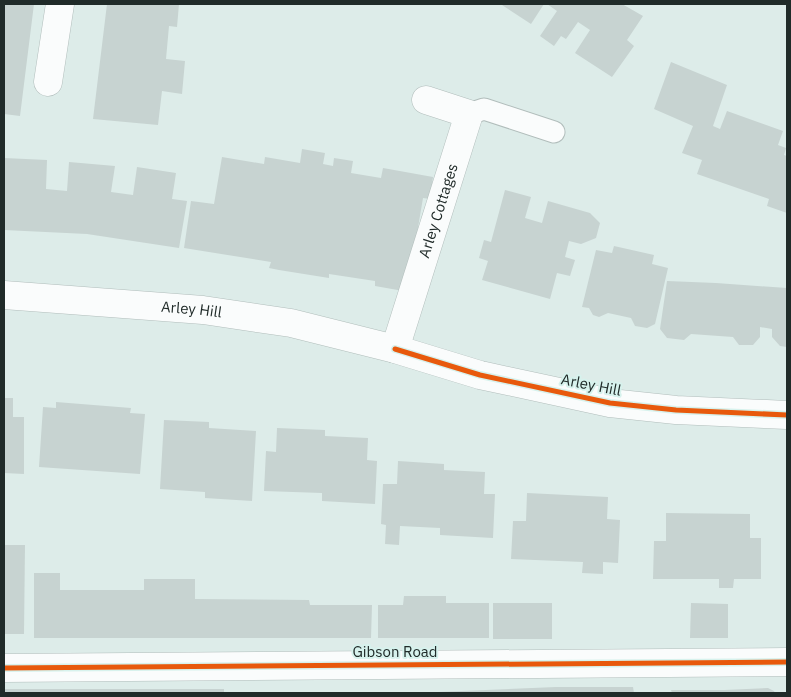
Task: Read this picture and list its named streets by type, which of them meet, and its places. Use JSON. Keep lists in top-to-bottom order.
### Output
{
  "streets": {
    "street": ["Arley Cottages", "Arley Hill", "Gibson Road"]
  },
  "crossings": [
    ["Arley Cottages", "Arley Hill"]
  ]
}
